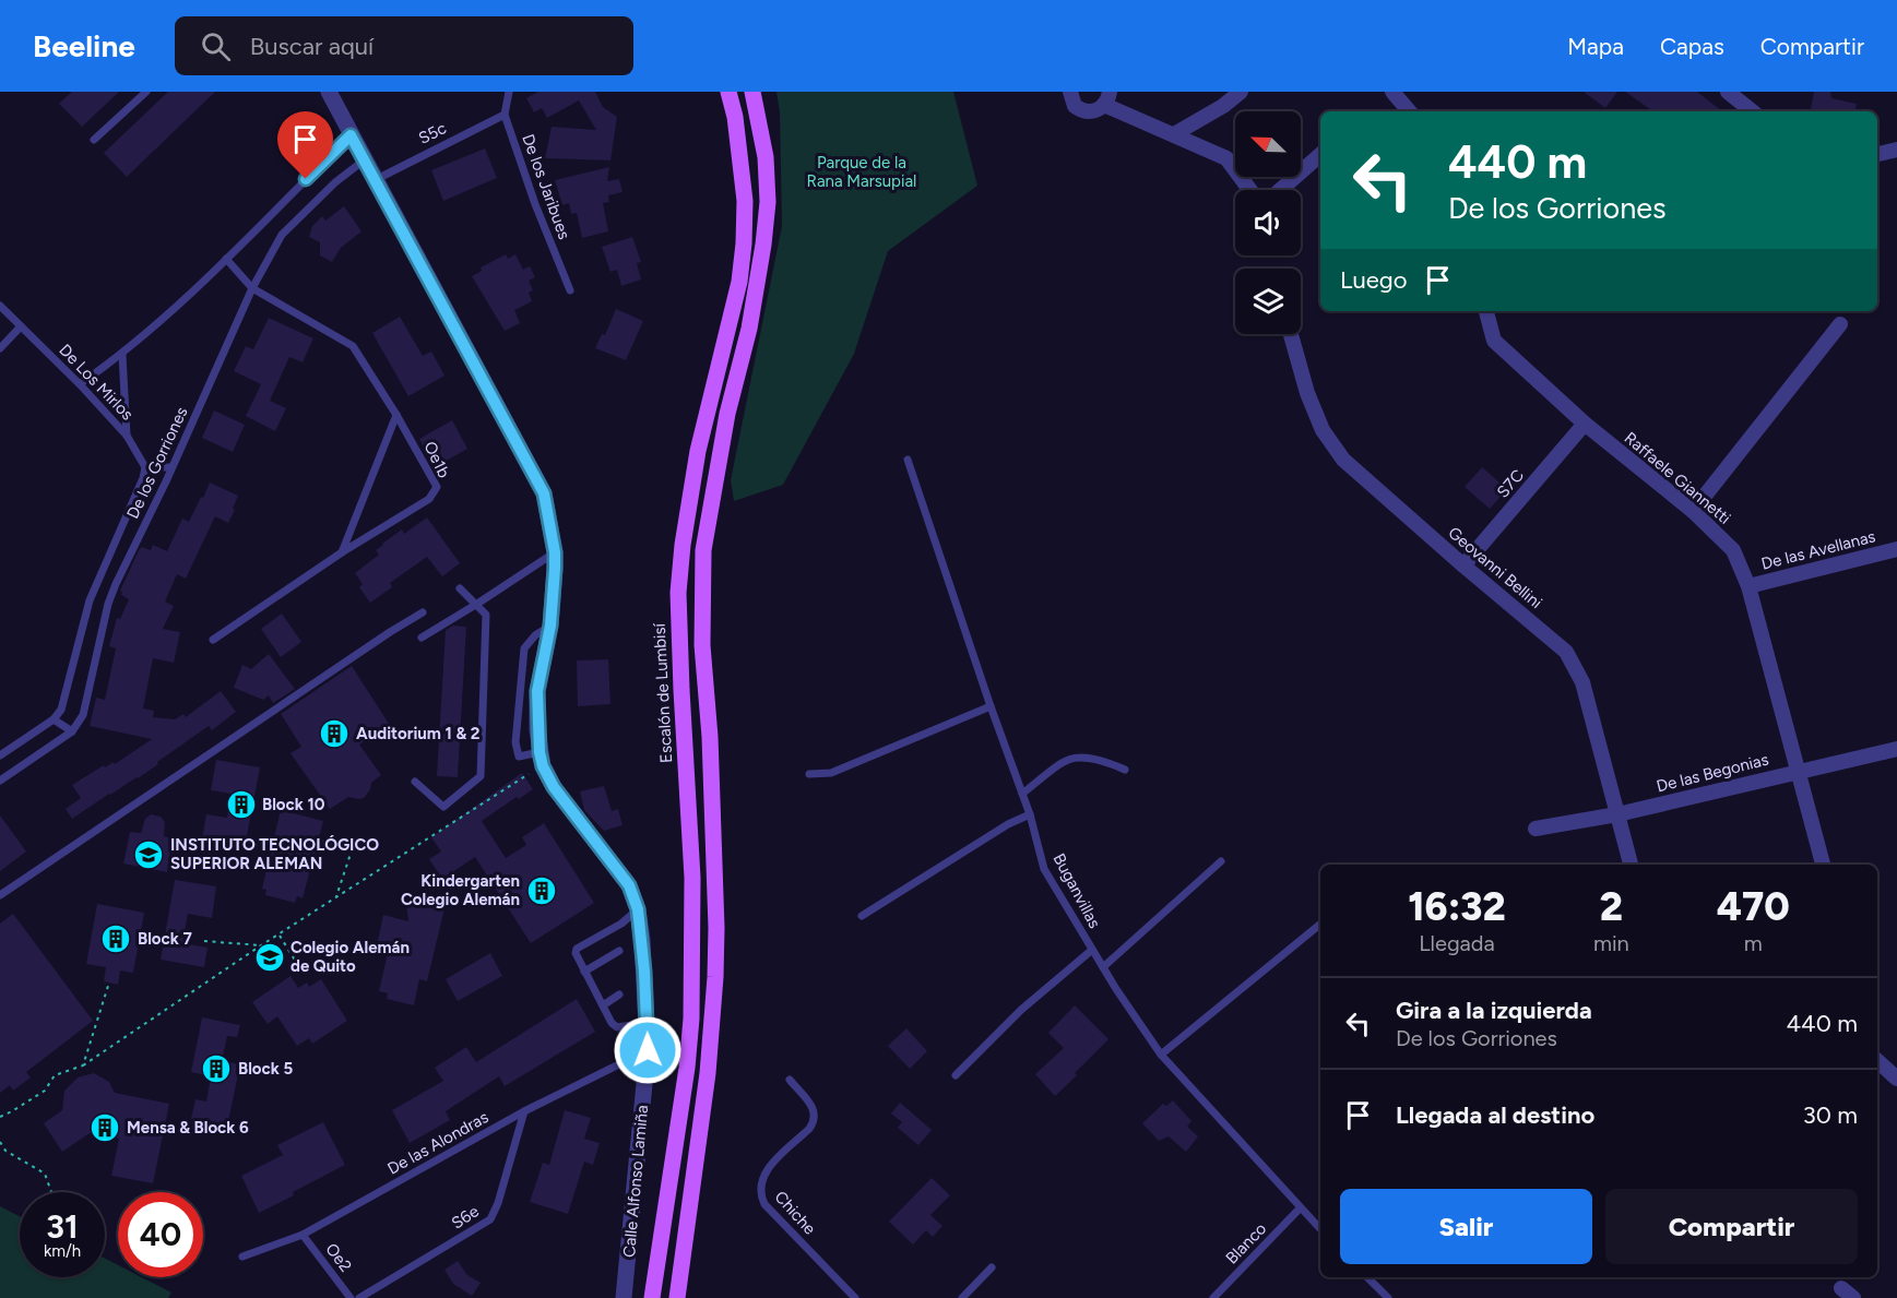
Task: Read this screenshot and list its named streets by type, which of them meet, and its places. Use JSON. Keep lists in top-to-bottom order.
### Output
{
  "streets": {
    "main road": ["Escalón de Lumbisí"],
    "street": [
      "Raffaele Giannetti",
      "S7C",
      "De las Avellanas",
      "Geovanni Bellini",
      "De las Begonias",
      "Calle Alfonso Lamiña"
    ],
    "lane": [
      "S5c",
      "De los Jaribues",
      "De Los Mirlos",
      "Oe1b",
      "De los Gorriones",
      "Buganvillas",
      "De las Alondras",
      "Chiche",
      "S6e",
      "Blanco",
      "Oe2"
    ]
  },
  "crossings": [
    ["S5c", "De los Jaribues"],
    ["S5c", "Calle Alfonso Lamiña"],
    ["De Los Mirlos", "De los Gorriones"],
    ["Oe1b", "De los Gorriones"],
    ["De los Gorriones", "Calle Alfonso Lamiña"],
    ["Raffaele Giannetti", "S7C"],
    ["Raffaele Giannetti", "De las Avellanas"],
    ["Raffaele Giannetti", "De las Begonias"],
    ["S7C", "Geovanni Bellini"],
    ["Geovanni Bellini", "De las Begonias"],
    ["Buganvillas", "Blanco"],
    ["De las Alondras", "Calle Alfonso Lamiña"],
    ["De las Alondras", "S6e"],
    ["De las Alondras", "Oe2"]
  ],
  "parks": ["Parque de la Rana Marsupial"],
  "places": {
    "building": [
      "Auditorium 1 & 2",
      "Block 10",
      "Kindergarten Colegio Alemán",
      "Block 7",
      "Block 5",
      "Mensa & Block 6"
    ],
    "school or university": ["INSTITUTO TECNOLÓGICO SUPERIOR ALEMAN", "Colegio Alemán de Quito"]
  },
  "north": "top left",
  "page": {
    "header": "Beeline",
    "search": "Buscar aquí",
    "nav": ["Mapa", "Capas", "Compartir"],
    "turn": ["440 m", "De los Gorriones"],
    "then": "Luego",
    "eta": [
      "16:32",
      "Llegada",
      "2",
      "min",
      "470",
      "m"
    ],
    "list": [
      {
        "name": "Gira a la izquierda",
        "note": "De los Gorriones",
        "value": "440 m"
      },
      {
        "name": "Llegada al destino",
        "value": "30 m"
      }
    ],
    "buttons": ["Salir", "Compartir"],
    "speed": "31 km/h",
    "limit": "40"
  }
}
